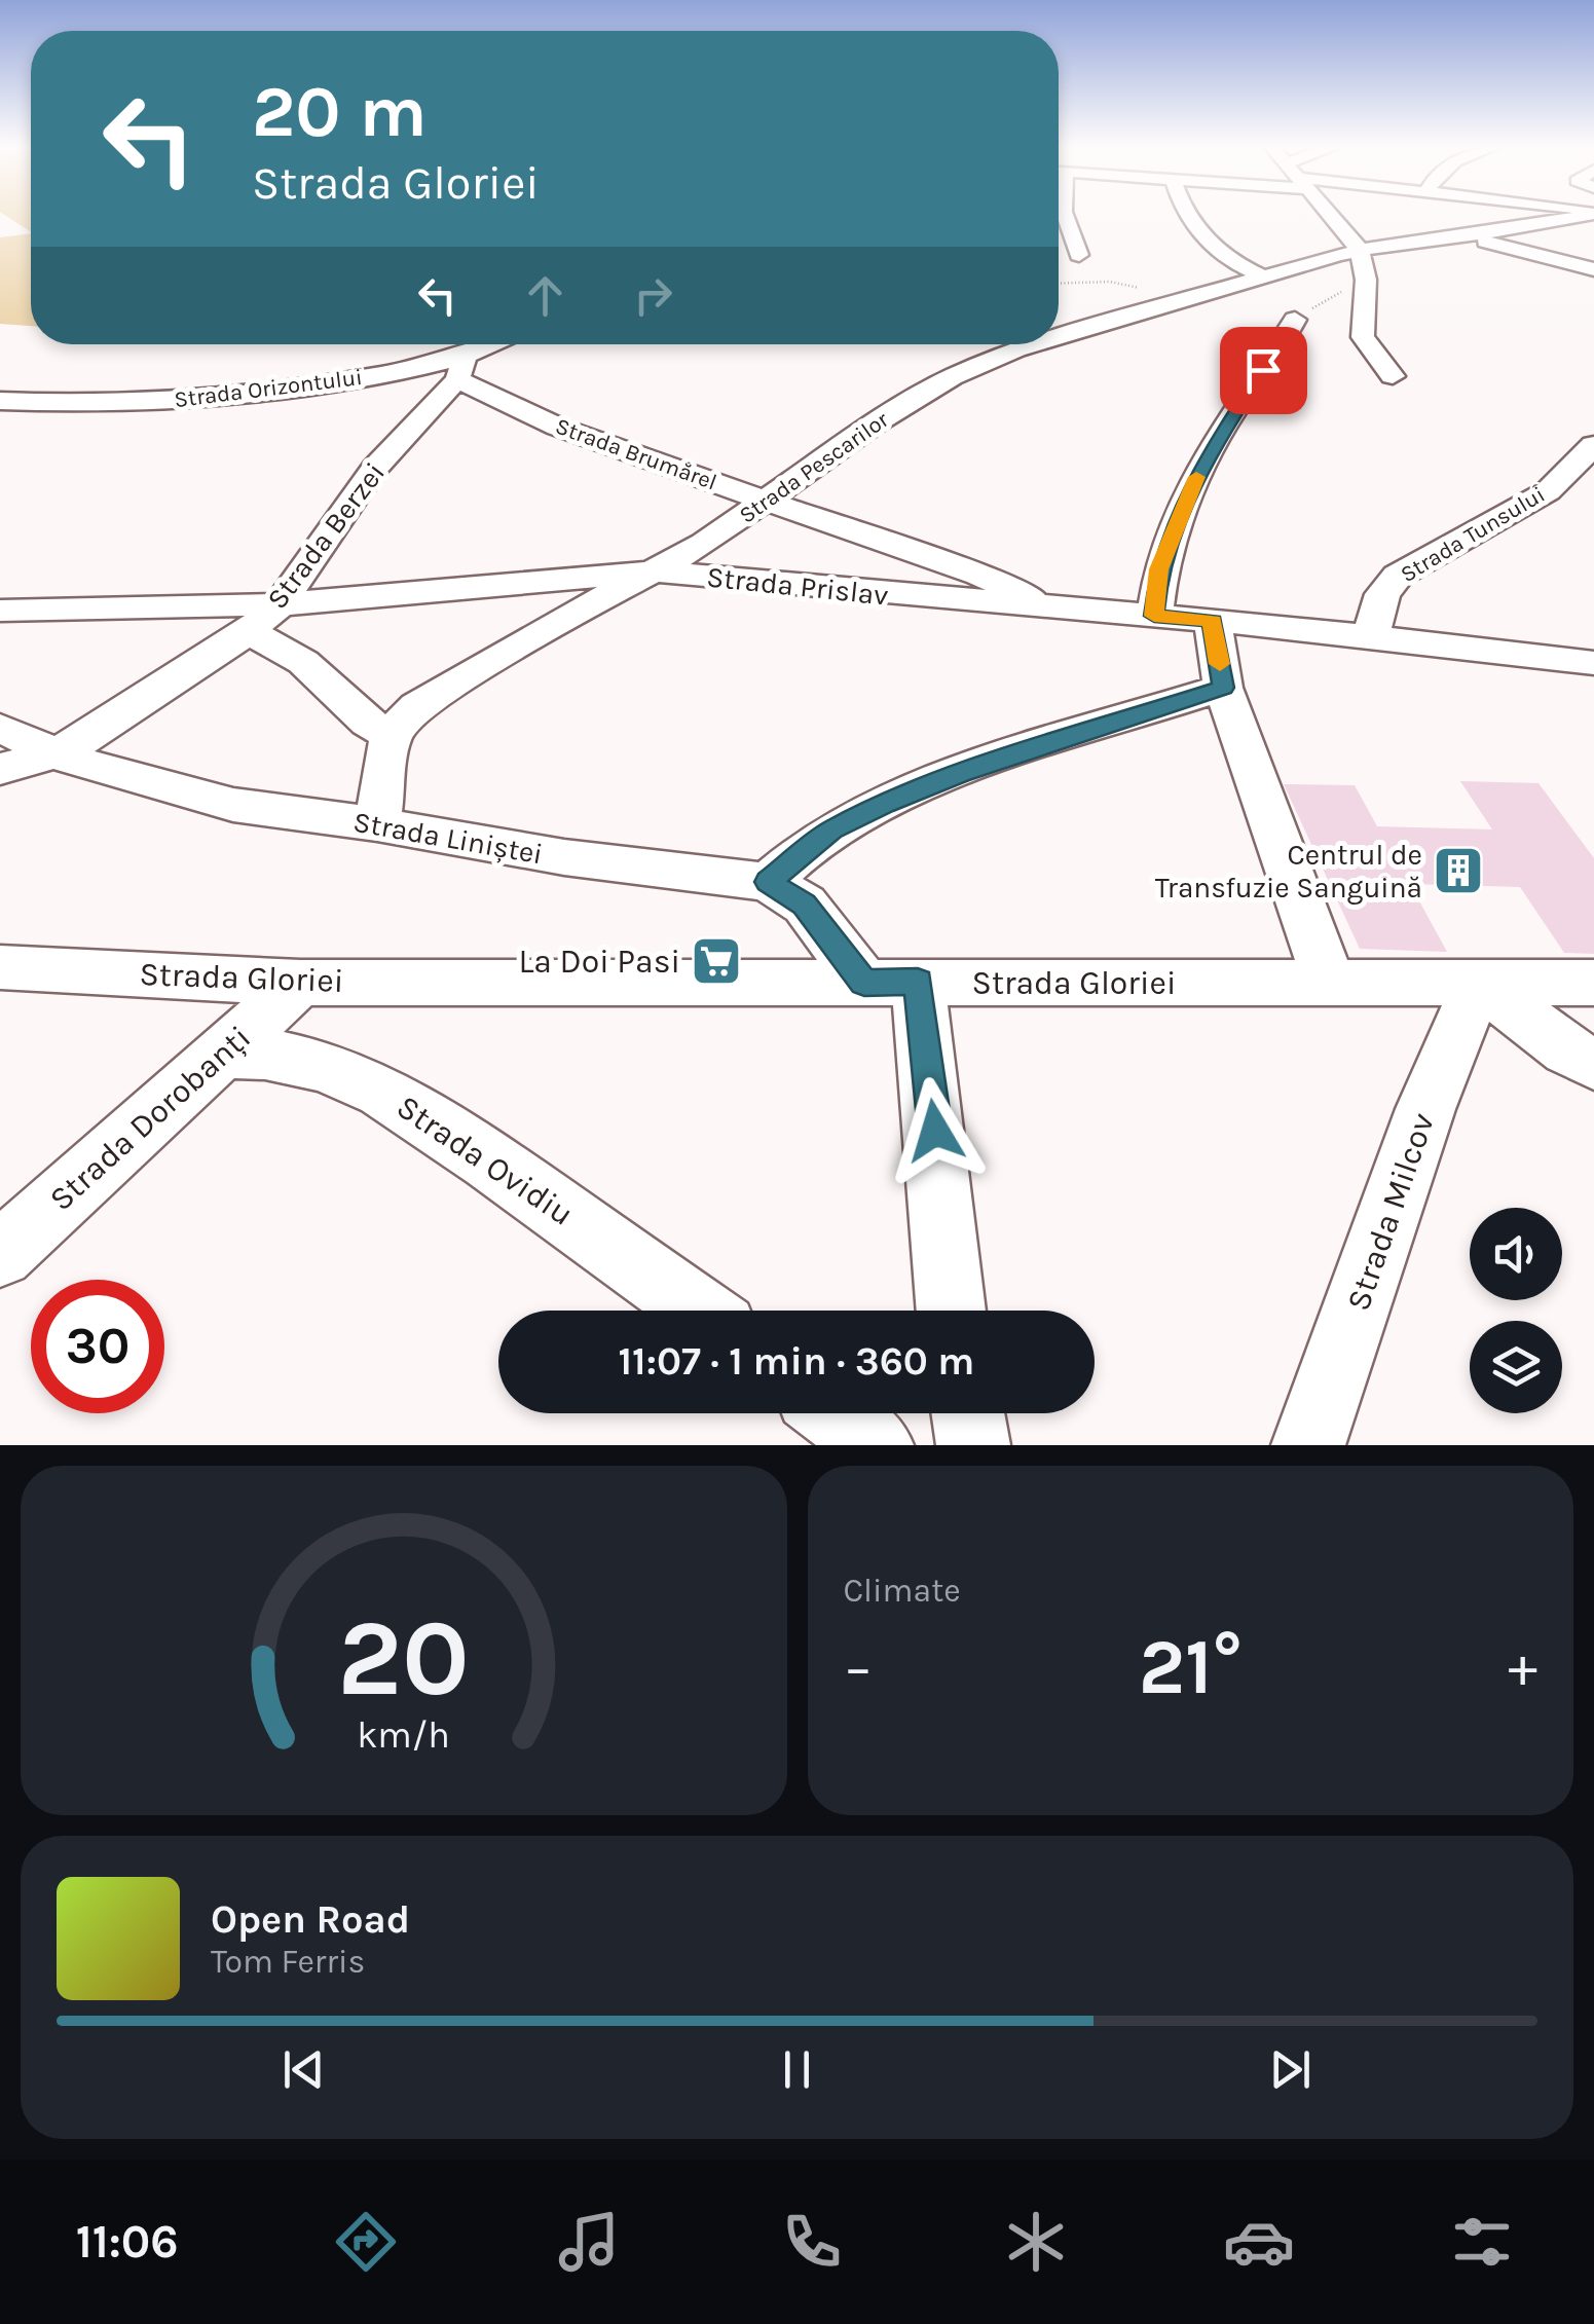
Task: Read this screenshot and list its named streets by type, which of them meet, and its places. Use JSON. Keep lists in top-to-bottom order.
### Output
{
  "streets": {
    "street": [
      "Strada Orizontului",
      "Strada Brumărel",
      "Strada Pescarilor",
      "Strada Tunsului",
      "Strada Berzei",
      "Strada Prislav",
      "Strada Liniștei",
      "Strada Gloriei",
      "Strada Dorobanți",
      "Strada Ovidiu",
      "Strada Milcov"
    ]
  },
  "crossings": [
    ["Strada Orizontului", "Strada Brumărel"],
    ["Strada Orizontului", "Strada Berzei"],
    ["Strada Brumărel", "Strada Pescarilor"],
    ["Strada Brumărel", "Strada Berzei"],
    ["Strada Brumărel", "Strada Prislav"],
    ["Strada Pescarilor", "Strada Prislav"],
    ["Strada Tunsului", "Strada Prislav"],
    ["Strada Berzei", "Strada Prislav"],
    ["Strada Berzei", "Strada Liniștei"],
    ["Strada Liniștei", "Strada Gloriei"],
    ["Strada Gloriei", "Strada Dorobanți"],
    ["Strada Gloriei", "Strada Milcov"],
    ["Strada Dorobanți", "Strada Ovidiu"]
  ],
  "places": {
    "building": ["Centrul de Transfuzie Sanguină"],
    "supermarket": ["La Doi Pasi"]
  },
  "page": {
    "turn": ["20 m", "Strada Gloriei"],
    "limit": "30",
    "trip": "11:07 · 1 min · 360 m",
    "tile": "Climate",
    "heat": ["−", "21°", "+"],
    "song": ["Open Road", "Tom Ferris"],
    "tabs": "11:06",
    "gauge": ["20", "km/h"]
  }
}
